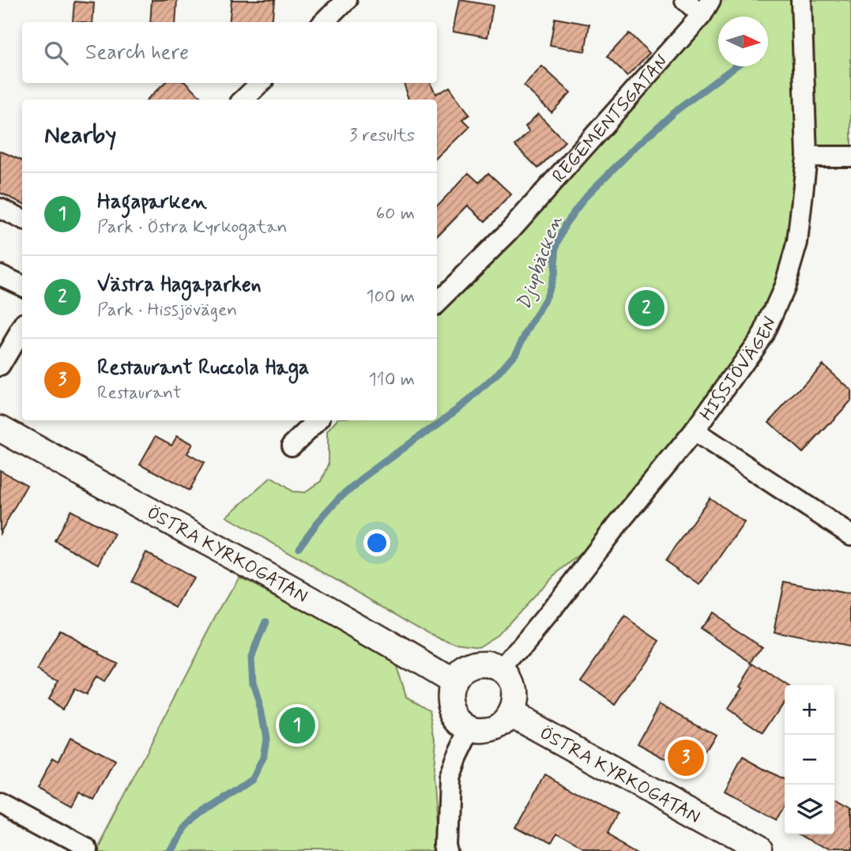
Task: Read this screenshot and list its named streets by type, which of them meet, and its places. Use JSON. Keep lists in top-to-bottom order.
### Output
{
  "streets": {
    "street": ["REGEMENTSGATAN", "HISSJÖVÄGEN", "ÖSTRA KYRKOGATAN"]
  },
  "crossings": [
    ["HISSJÖVÄGEN", "ÖSTRA KYRKOGATAN"]
  ],
  "water": ["Djupbäcken"],
  "north": "right",
  "page": {
    "search": "Search here",
    "heading": ["Nearby", "3 results"],
    "list": [
      {
        "mark": "1",
        "name": "Hagaparken",
        "note": "Park · Östra Kyrkogatan",
        "value": "60 m"
      },
      {
        "mark": "2",
        "name": "Västra Hagaparken",
        "note": "Park · Hissjövägen",
        "value": "100 m"
      },
      {
        "mark": "3",
        "name": "Restaurant Ruccola Haga",
        "note": "Restaurant",
        "value": "110 m"
      }
    ],
    "pins": ["2", "1", "3"],
    "map_buttons": ["+", "−"]
  }
}
